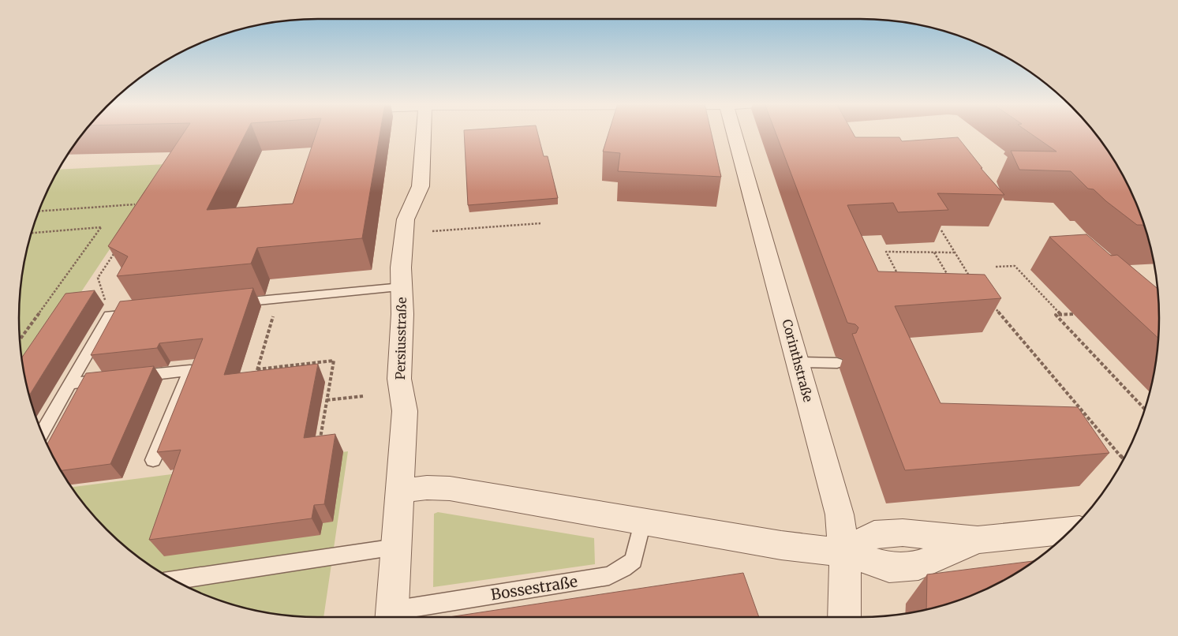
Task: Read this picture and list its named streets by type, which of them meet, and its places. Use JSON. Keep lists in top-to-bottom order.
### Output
{
  "streets": {
    "street": ["Persiusstraße", "Corinthstraße"],
    "lane": ["Bossestraße"]
  },
  "crossings": [
    ["Persiusstraße", "Bossestraße"]
  ]
}
